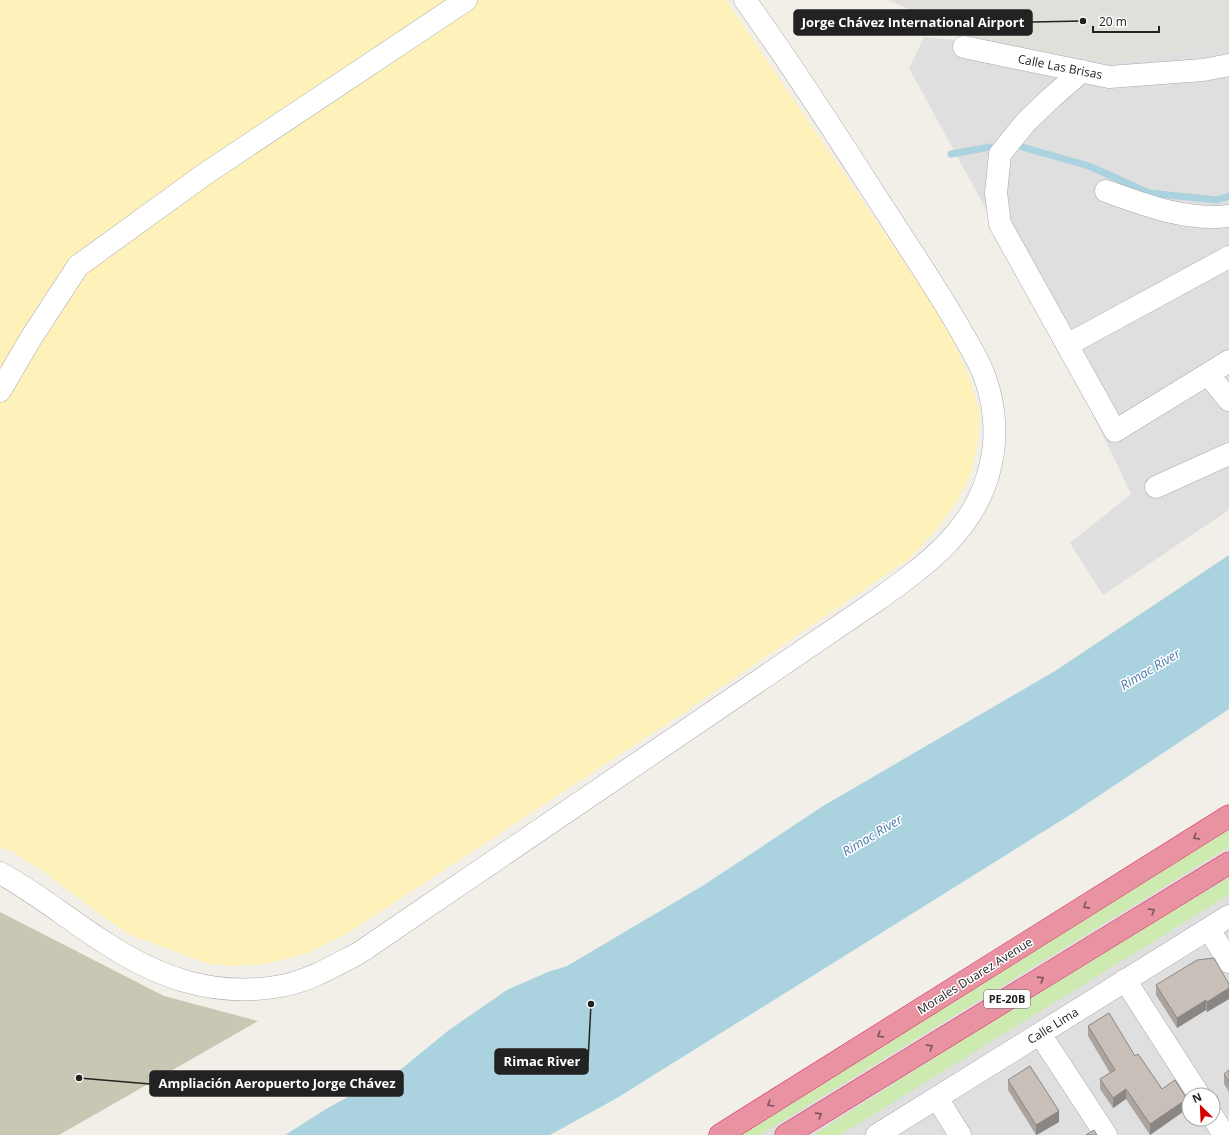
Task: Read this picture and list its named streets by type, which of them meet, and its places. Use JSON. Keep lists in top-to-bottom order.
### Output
{
  "streets": {
    "highway": ["Morales Duarez Avenue", "PE-20B"],
    "street": ["Calle Las Brisas", "Calle Lima"]
  },
  "water": ["Rimac River"],
  "places": ["Jorge Chávez International Airport", "Rimac River", "Ampliación Aeropuerto Jorge Chávez"],
  "scale_bar": "20 m",
  "north": "top left"
}
